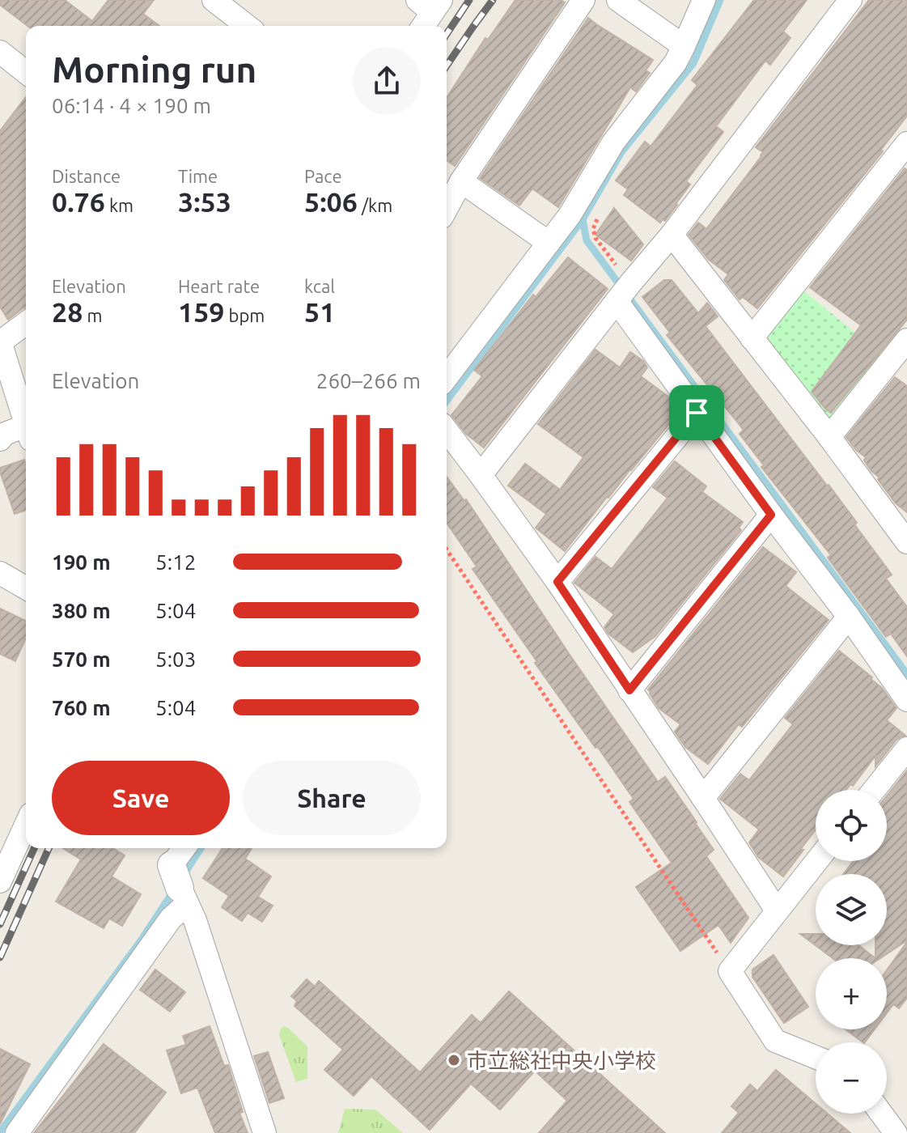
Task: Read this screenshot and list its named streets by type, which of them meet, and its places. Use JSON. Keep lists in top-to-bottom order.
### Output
{
  "places": ["市立総社中央小学校"],
  "page": {
    "heading": ["Morning run", "06:14 · 4 × 190 m"],
    "stats": [
      ["Distance", "0.76 km"],
      ["Time", "3:53"],
      ["Pace", "5:06 /km"],
      ["Elevation", "28 m"],
      ["Heart rate", "159 bpm"],
      ["kcal", "51"]
    ],
    "chart": ["Elevation", "260–266 m"],
    "list": [
      {
        "name": "190 m",
        "note": "5:12"
      },
      {
        "name": "380 m",
        "note": "5:04"
      },
      {
        "name": "570 m",
        "note": "5:03"
      },
      {
        "name": "760 m",
        "note": "5:04"
      }
    ],
    "buttons": ["Save", "Share"],
    "map_buttons": ["+", "−"]
  }
}
